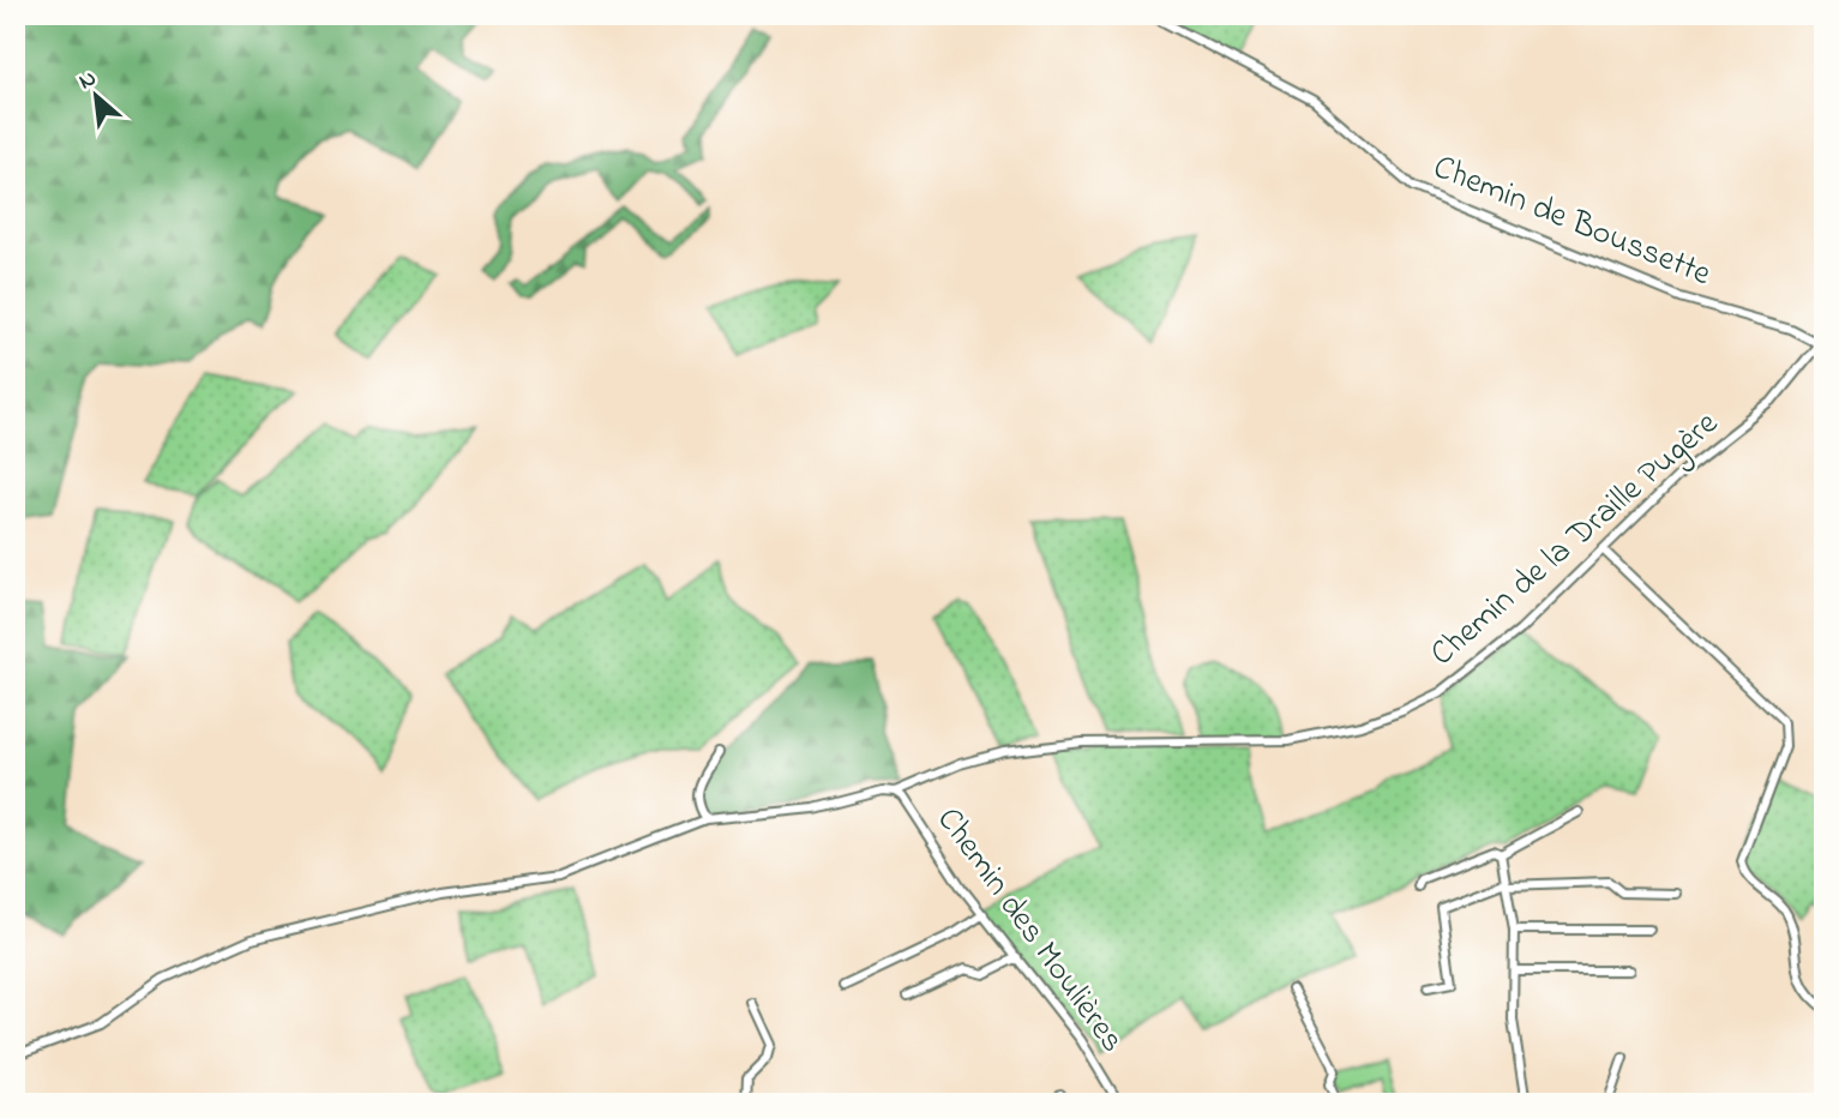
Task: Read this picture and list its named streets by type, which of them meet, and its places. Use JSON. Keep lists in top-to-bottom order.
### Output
{
  "streets": {
    "street": ["Chemin de Boussette", "Chemin de la Draille Pugère", "Chemin des Moulières"]
  },
  "crossings": [
    ["Chemin de Boussette", "Chemin de la Draille Pugère"],
    ["Chemin de la Draille Pugère", "Chemin des Moulières"]
  ],
  "north": "top left"
}
